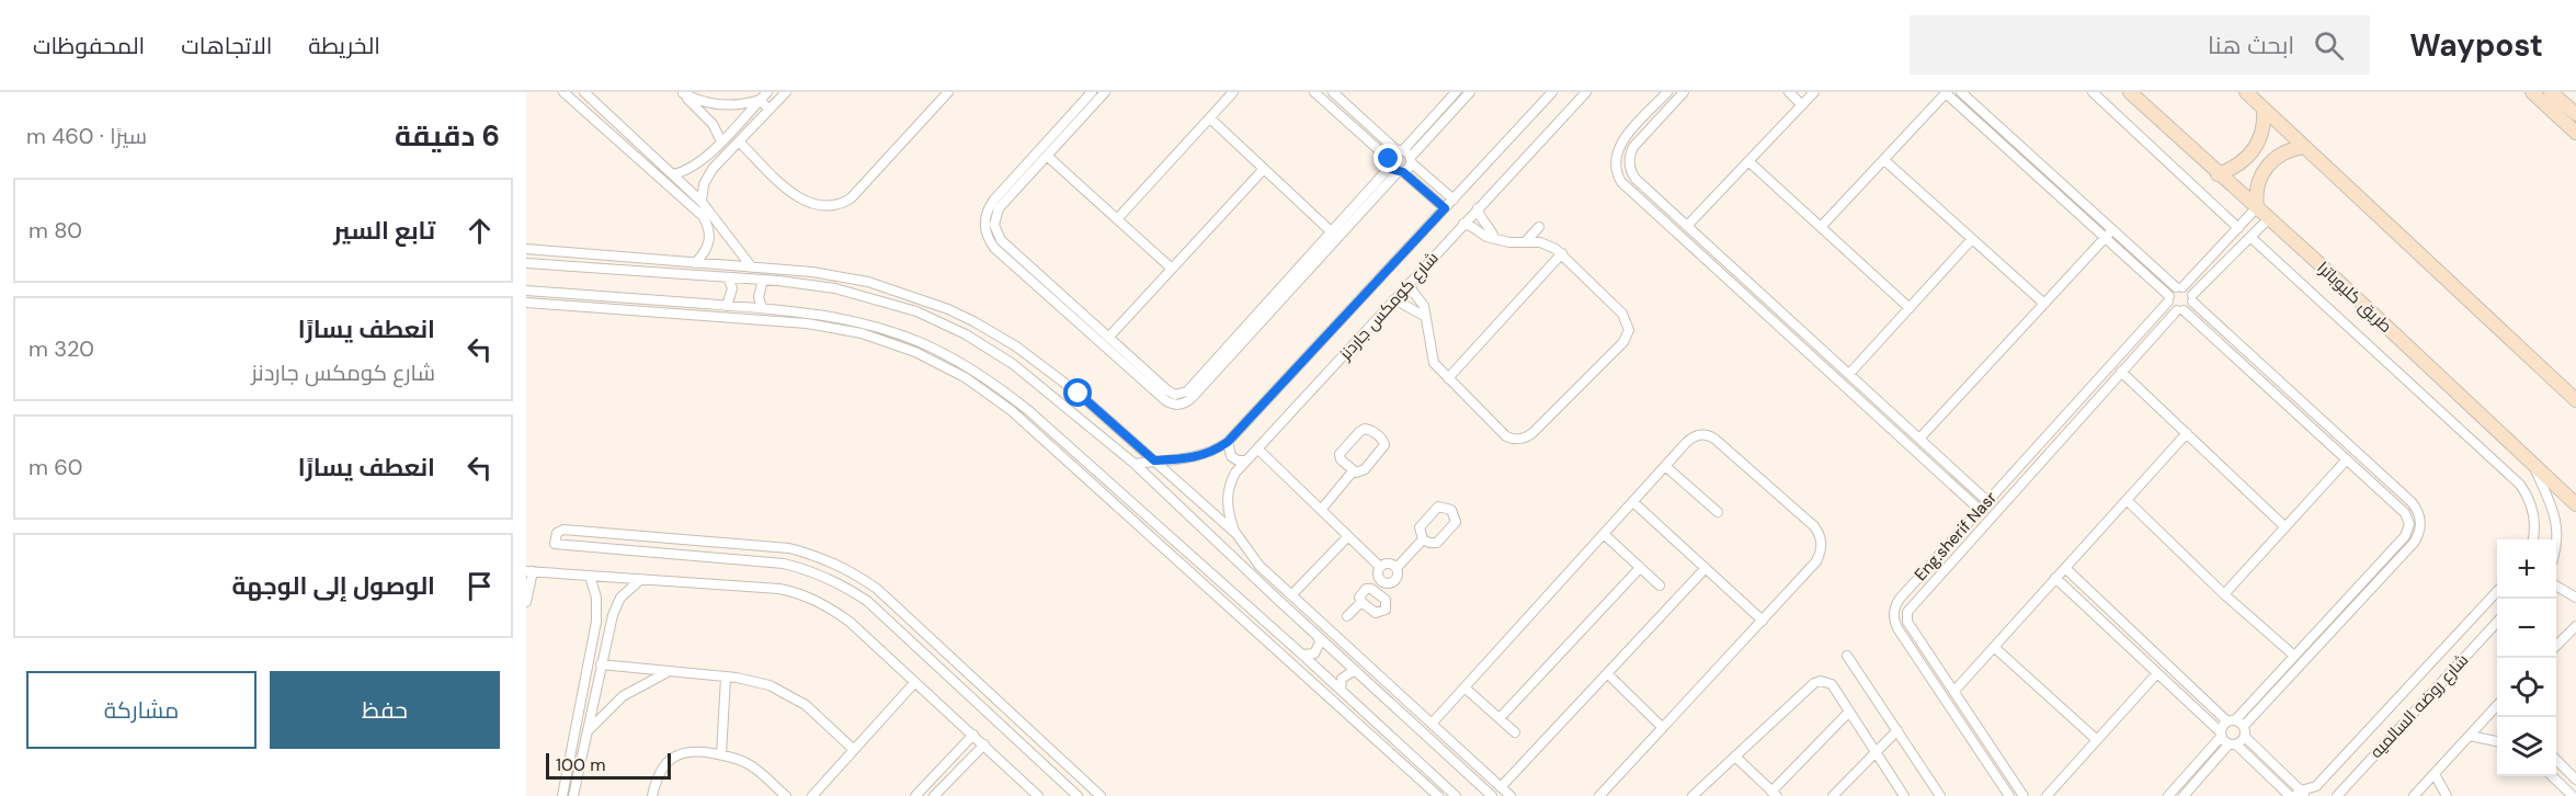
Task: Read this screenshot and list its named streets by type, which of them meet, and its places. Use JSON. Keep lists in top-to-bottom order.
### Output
{
  "streets": {
    "main road": ["طريق كليوباترا"],
    "street": ["شارع كومكس جاردنز", "Eng.sherif Nasr", "شارع روضه السالميه"]
  },
  "crossings": [
    ["طريق كليوباترا", "Eng.sherif Nasr"]
  ],
  "scale_bar": "100 m",
  "page": {
    "header": "Waypost",
    "search": "ابحث هنا",
    "nav": ["الخريطة", "الاتجاهات", "المحفوظات"],
    "heading": ["6 دقيقة", "سيرًا · 460 m"],
    "list": [
      ["تابع السير", "80 m"],
      ["انعطف يسارًا", "شارع كومكس جاردنز", "320 m"],
      ["انعطف يسارًا", "60 m"],
      "الوصول إلى الوجهة"
    ],
    "map_buttons": ["+", "−"],
    "buttons": ["حفظ", "مشاركة"],
    "scale": "100 m"
  }
}
